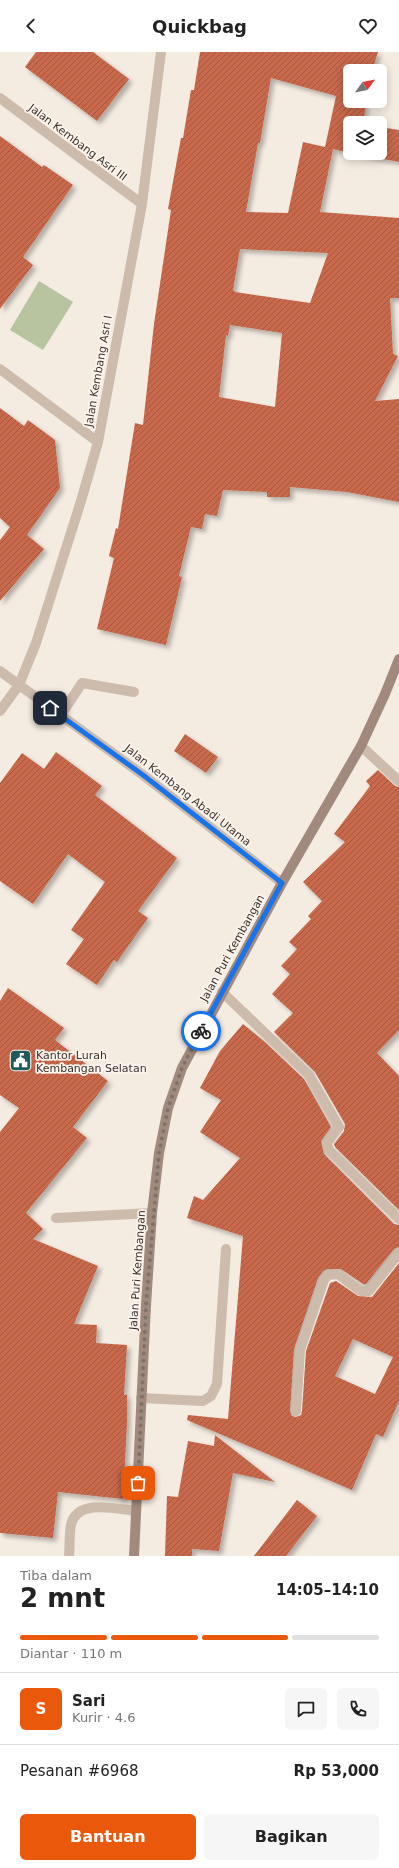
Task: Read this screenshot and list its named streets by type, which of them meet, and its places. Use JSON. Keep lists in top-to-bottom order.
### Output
{
  "streets": {
    "main road": ["Jalan Puri Kembangan"],
    "street": ["Jalan Kembang Asri III", "Jalan Kembang Asri I", "Jalan Kembang Abadi Utama"]
  },
  "crossings": [
    ["Jalan Kembang Asri III", "Jalan Kembang Asri I"],
    ["Jalan Kembang Asri I", "Jalan Kembang Abadi Utama"],
    ["Jalan Kembang Abadi Utama", "Jalan Puri Kembangan"]
  ],
  "places": {
    "public building": ["Kantor Lurah Kembangan Selatan"]
  },
  "north": "top right",
  "page": {
    "header": "Quickbag",
    "heading": ["2 mnt", "Tiba dalam", "14:05–14:10"],
    "panel": [
      "Sari",
      "Kurir · 4.6",
      "Pesanan #6968",
      "Rp 53,000"
    ],
    "bar": "Diantar · 110 m",
    "round": "S",
    "buttons": ["Bantuan", "Bagikan"]
  }
}
